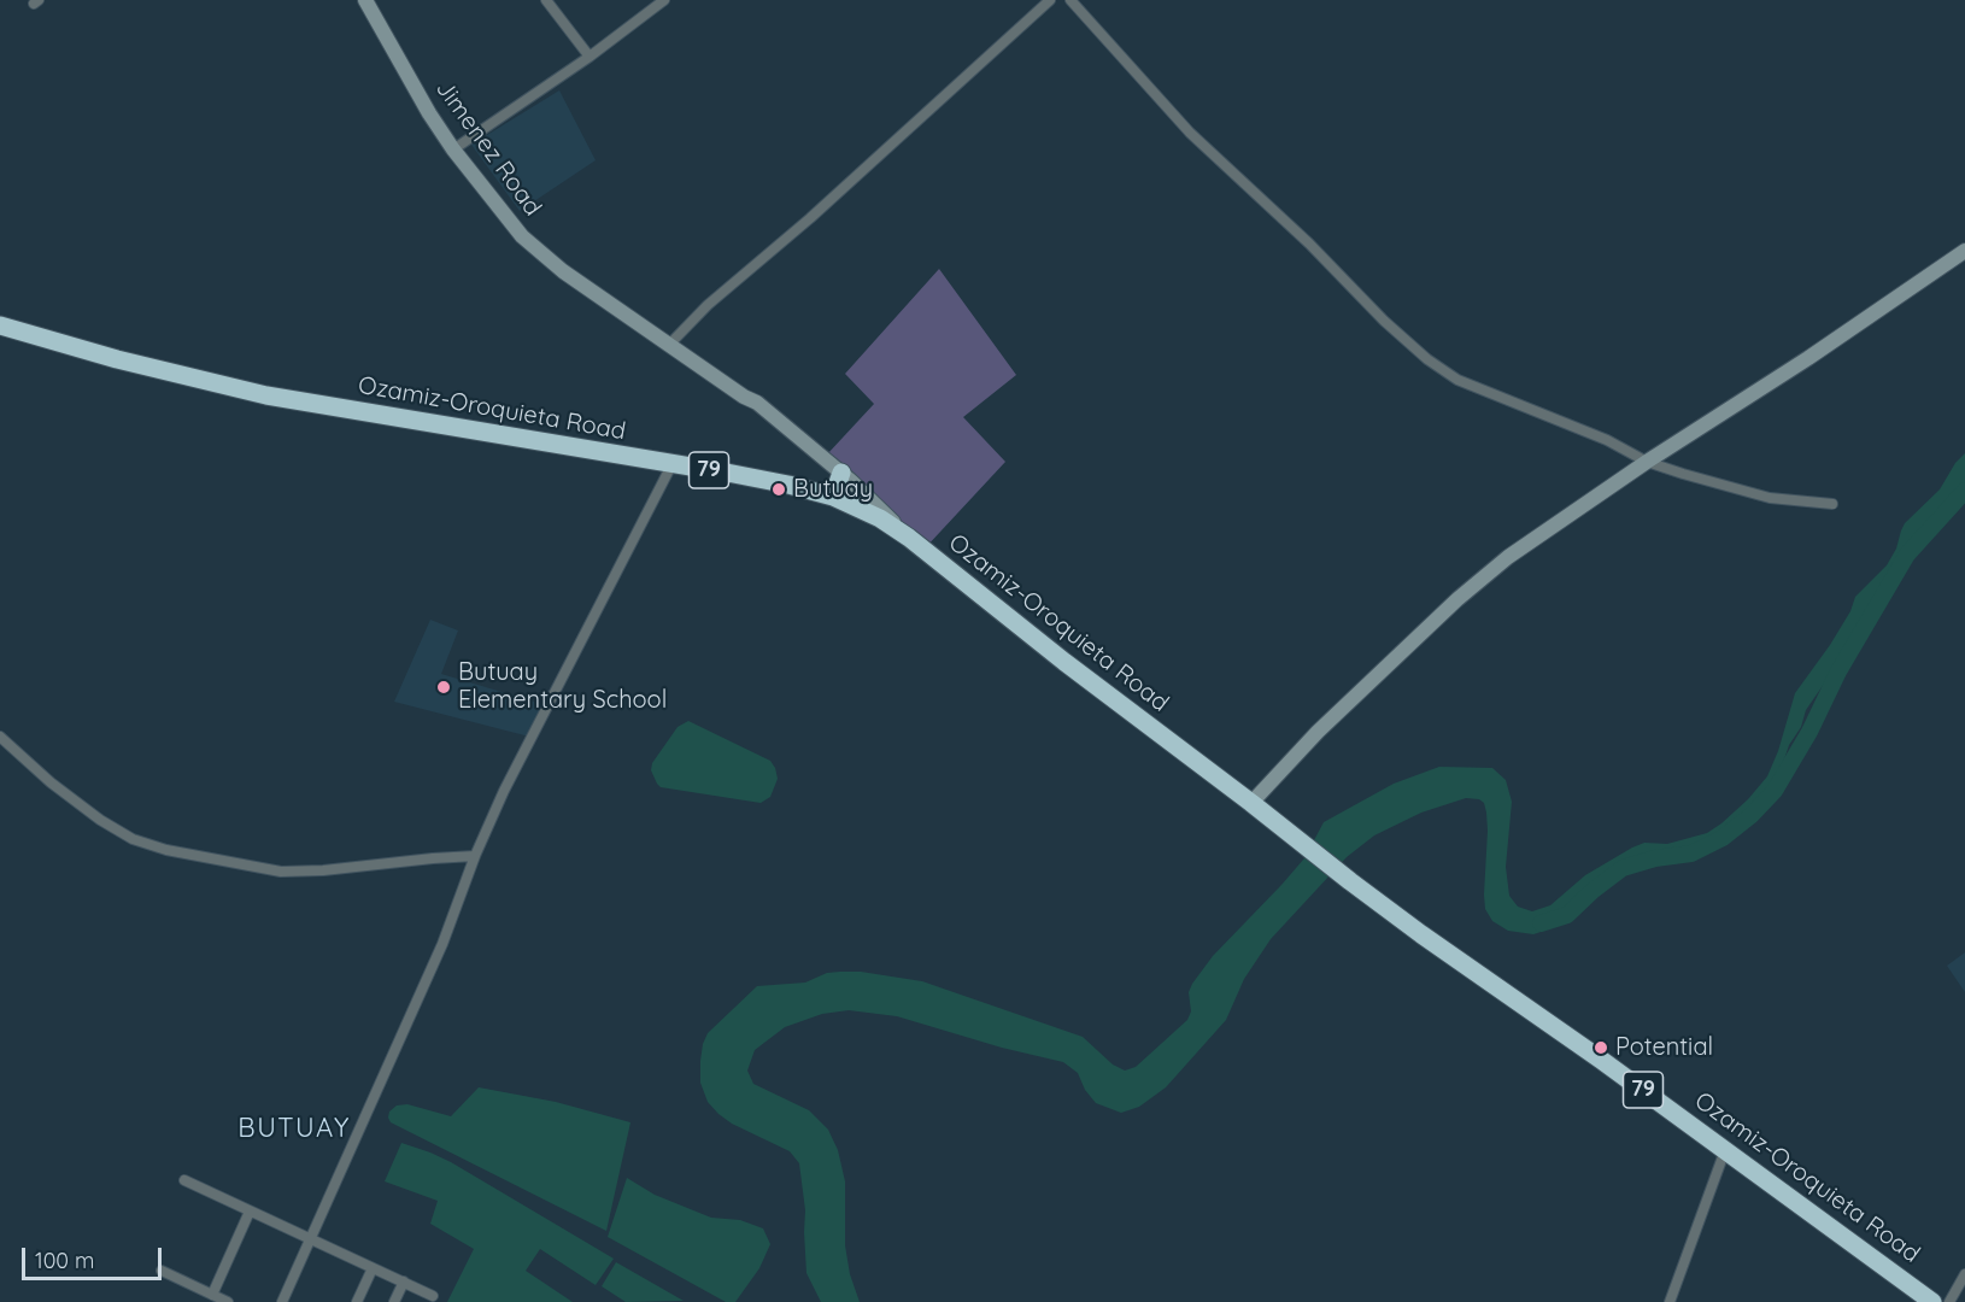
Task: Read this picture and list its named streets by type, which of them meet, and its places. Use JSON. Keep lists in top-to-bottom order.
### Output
{
  "streets": {
    "highway": ["Ozamiz-Oroquieta Road", "79"],
    "street": ["Jimenez Road"]
  },
  "crossings": [
    ["Jimenez Road", "Ozamiz-Oroquieta Road"]
  ],
  "districts": ["BUTUAY"],
  "places": ["Butuay", "Butuay Elementary School", "Potential"],
  "scale_bar": "100 m"
}
